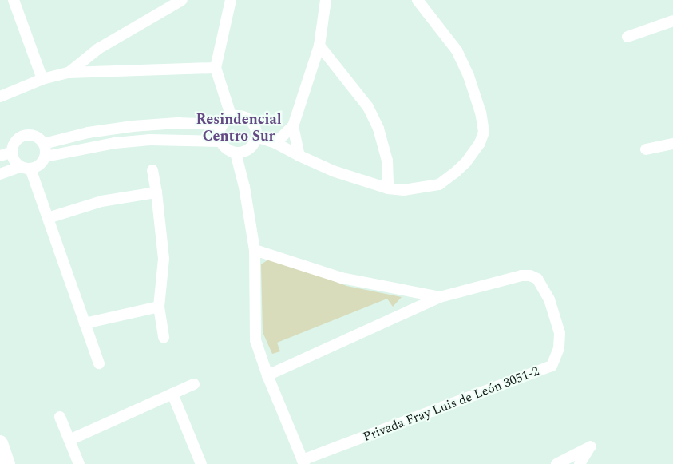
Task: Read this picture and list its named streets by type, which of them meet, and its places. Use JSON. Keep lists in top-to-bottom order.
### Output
{
  "streets": {
    "street": ["Privada Fray Luis de León 3051-2"]
  },
  "districts": ["Resindencial Centro Sur"]
}
